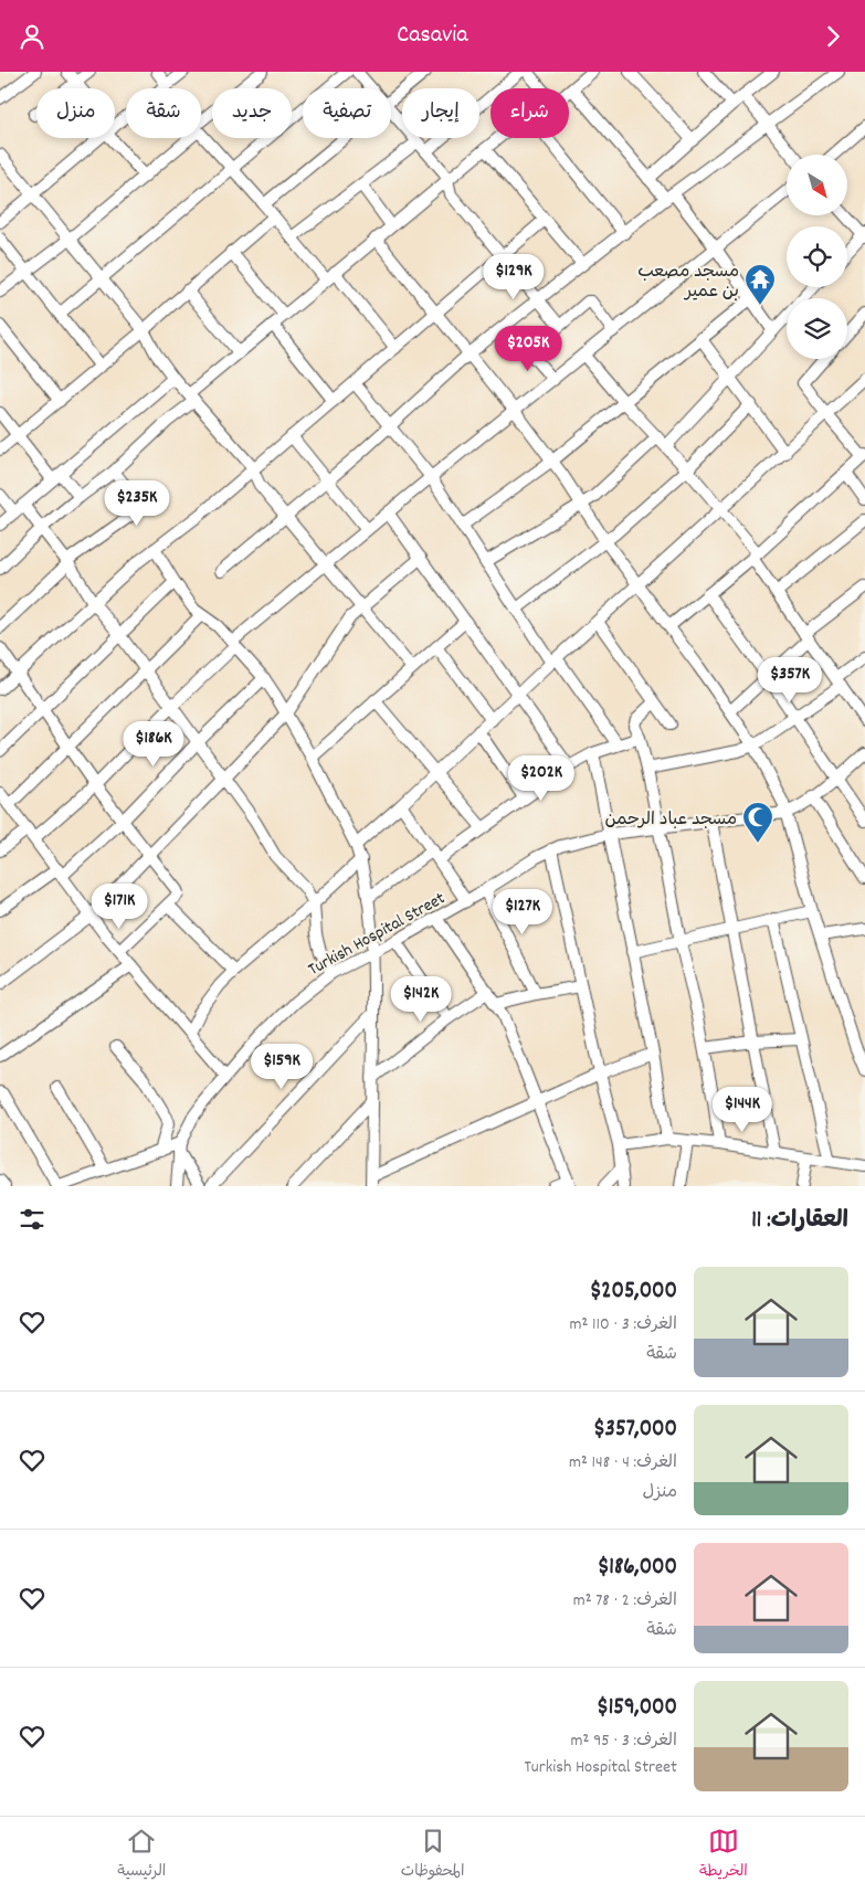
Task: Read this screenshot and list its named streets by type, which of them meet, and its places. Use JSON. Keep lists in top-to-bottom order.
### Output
{
  "streets": {
    "street": ["Turkish Hospital Street"]
  },
  "places": {
    "temple": ["مسجد مصعب بن عمير"],
    "mosque": ["مسجد عباد الرحمن"]
  },
  "north": "bottom right",
  "page": {
    "header": "Casavia",
    "chip": [
      "شراء",
      "إيجار",
      "تصفية",
      "جديد",
      "شقة",
      "منزل"
    ],
    "price": [
      "$129K",
      "$205K",
      "$235K",
      "$357K",
      "$186K",
      "$202K",
      "$171K",
      "$127K",
      "$142K",
      "$159K",
      "$144K"
    ],
    "heading": "العقارات: 11",
    "list": [
      {
        "name": "$205,000",
        "note": "الغرف: 3 · 110 m² · شقة"
      },
      {
        "name": "$357,000",
        "note": "الغرف: 4 · 148 m² · منزل"
      },
      {
        "name": "$186,000",
        "note": "الغرف: 2 · 78 m² · شقة"
      },
      {
        "name": "$159,000",
        "note": "الغرف: 3 · 95 m² · Turkish Hospital Street"
      }
    ],
    "tabs": ["الخريطة", "المحفوظات", "الرئيسية"]
  }
}
